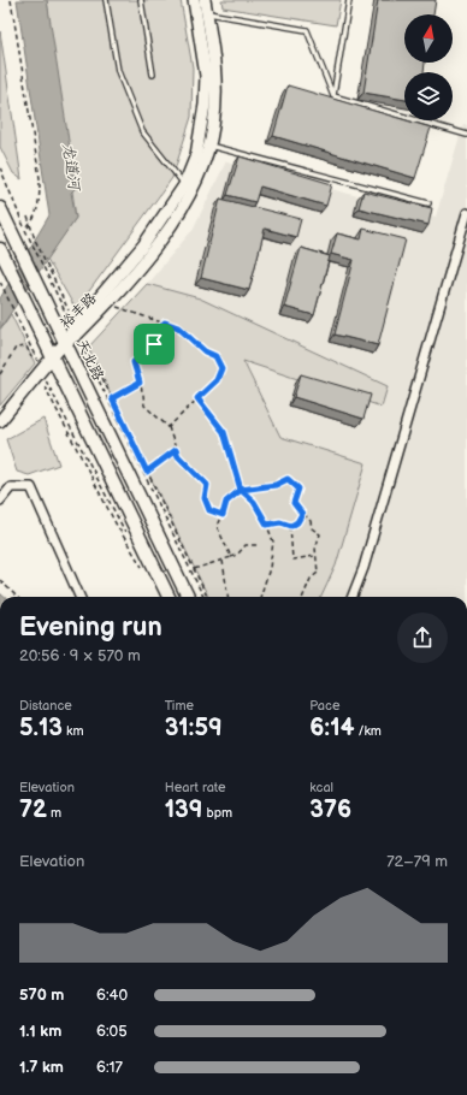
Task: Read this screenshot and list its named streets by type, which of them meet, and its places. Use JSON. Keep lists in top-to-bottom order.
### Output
{
  "streets": {
    "main road": ["天北路"],
    "street": ["裕丰路"]
  },
  "crossings": [
    ["裕丰路", "天北路"]
  ],
  "water": ["龙道河"],
  "north": "top",
  "page": {
    "heading": ["Evening run", "20:56 · 9 × 570 m"],
    "stats": [
      ["Distance", "5.13 km"],
      ["Time", "31:59"],
      ["Pace", "6:14 /km"],
      ["Elevation", "72 m"],
      ["Heart rate", "139 bpm"],
      ["kcal", "376"]
    ],
    "chart": ["Elevation", "72–79 m"],
    "list": [
      {
        "name": "570 m",
        "note": "6:40"
      },
      {
        "name": "1.1 km",
        "note": "6:05"
      },
      {
        "name": "1.7 km",
        "note": "6:17"
      }
    ]
  }
}
